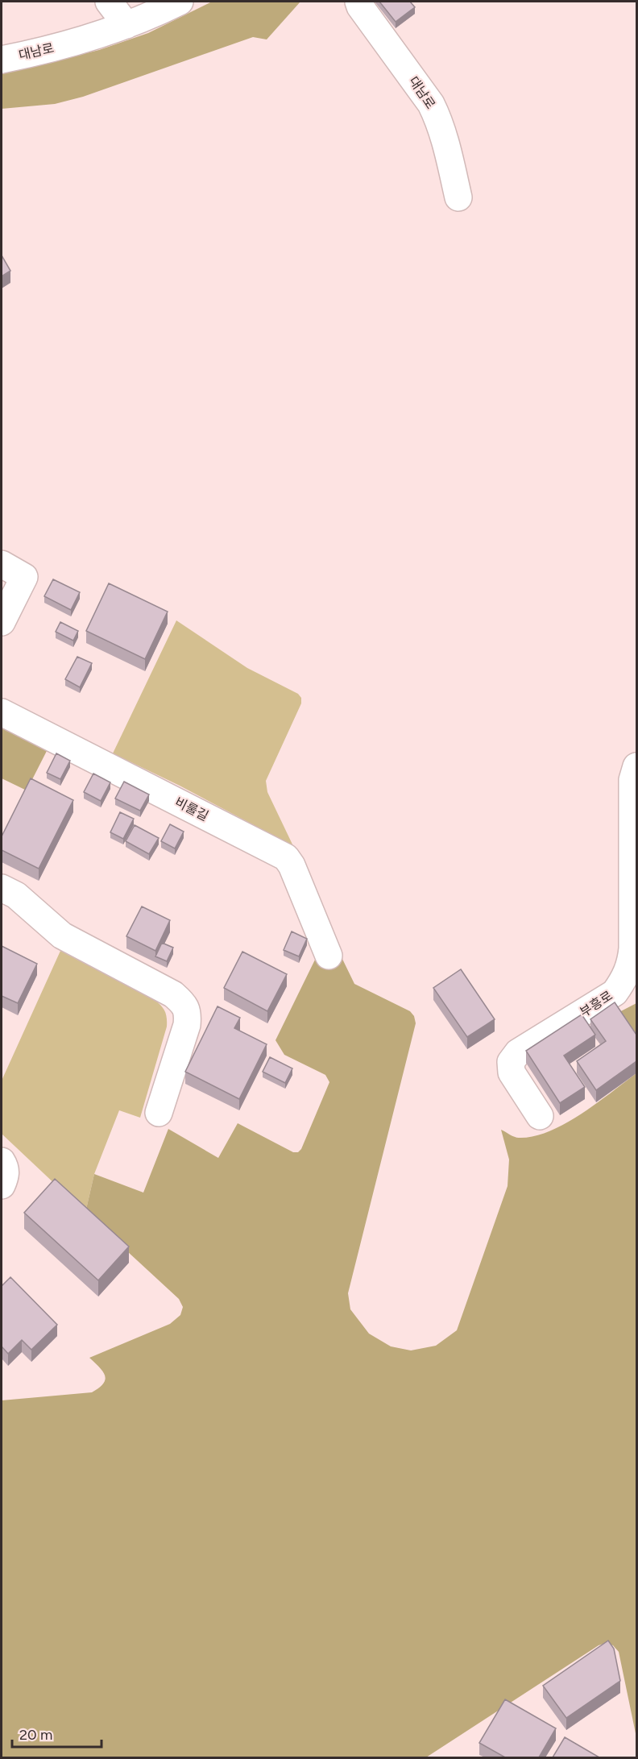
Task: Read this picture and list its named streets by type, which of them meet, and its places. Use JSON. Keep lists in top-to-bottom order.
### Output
{
  "streets": {
    "street": ["대남로", "비룰길", "부흥로"]
  },
  "scale_bar": "20 m"
}
